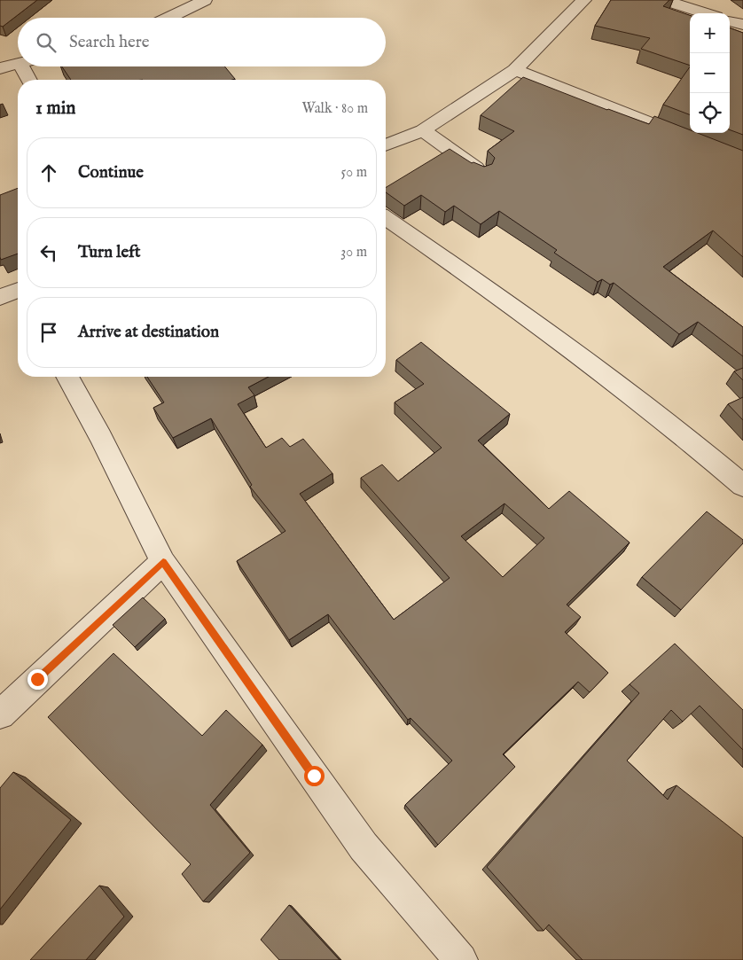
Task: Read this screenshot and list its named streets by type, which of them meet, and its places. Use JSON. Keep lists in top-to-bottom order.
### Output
{
  "page": {
    "map_buttons": ["+", "−"],
    "search": "Search here",
    "heading": ["1 min", "Walk · 80 m"],
    "list": [
      ["Continue", "50 m"],
      ["Turn left", "30 m"],
      "Arrive at destination"
    ]
  }
}
